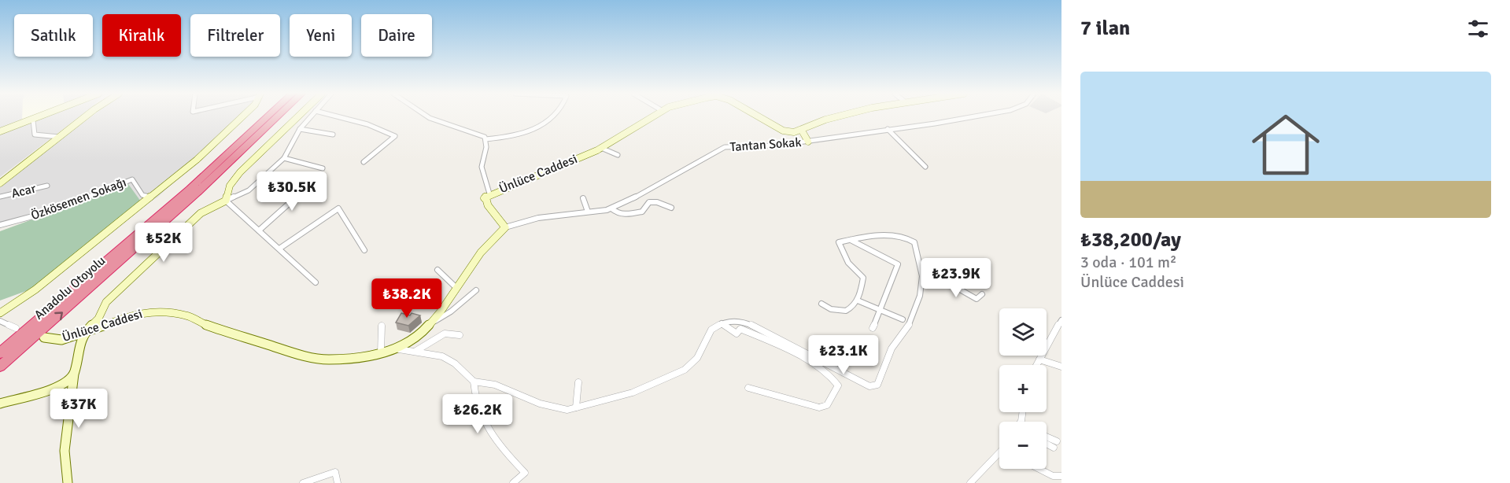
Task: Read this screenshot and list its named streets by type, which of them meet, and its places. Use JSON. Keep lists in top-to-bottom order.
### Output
{
  "streets": {
    "highway": ["Anadolu Otoyolu"],
    "street": [
      "Tantan Sokak",
      "Ünlüce Caddesi",
      "Acar",
      "Özkösemen Sokağı"
    ]
  },
  "crossings": [
    ["Tantan Sokak", "Ünlüce Caddesi"]
  ],
  "page": {
    "heading": "7 ilan",
    "chip": [
      "Satılık",
      "Kiralık",
      "Filtreler",
      "Yeni",
      "Daire"
    ],
    "list": [
      {
        "name": "₺38,200/ay",
        "note": "3 oda · 101 m² · Ünlüce Caddesi"
      }
    ],
    "price": [
      "₺30.5K",
      "₺52K",
      "₺23.9K",
      "₺38.2K",
      "₺23.1K",
      "₺37K",
      "₺26.2K"
    ],
    "map_buttons": ["+", "−"]
  }
}
